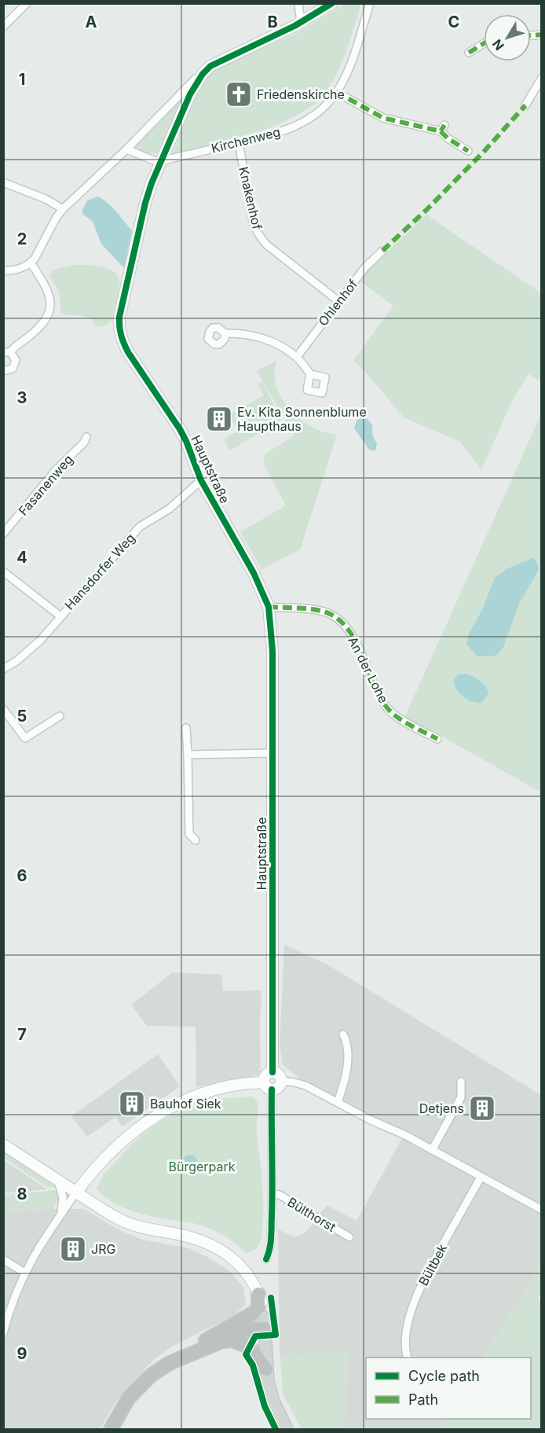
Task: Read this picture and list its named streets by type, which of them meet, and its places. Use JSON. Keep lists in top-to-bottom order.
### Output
{
  "streets": {
    "street": [
      "Kirchenweg",
      "Knakenhof",
      "Ohlenhof",
      "Hauptstraße",
      "Fasanenweg",
      "Hansdorfer Weg",
      "An der Lohe",
      "Bülthorst",
      "Bültbek"
    ]
  },
  "crossings": [
    ["Kirchenweg", "Knakenhof"],
    ["Kirchenweg", "Hauptstraße"],
    ["Knakenhof", "Ohlenhof"],
    ["Hauptstraße", "Hansdorfer Weg"],
    ["Hauptstraße", "An der Lohe"]
  ],
  "parks": ["Bürgerpark"],
  "places": {
    "church": ["Friedenskirche"],
    "building": [
      "Ev. Kita Sonnenblume Haupthaus",
      "Bauhof Siek",
      "Detjens",
      "JRG"
    ]
  },
  "legend": ["Cycle path", "Path"],
  "north": "bottom left",
  "grid": {
    "columns": ["A", "B", "C"],
    "rows": [
      "1",
      "2",
      "3",
      "4",
      "5",
      "6",
      "7",
      "8",
      "9"
    ]
  }
}
